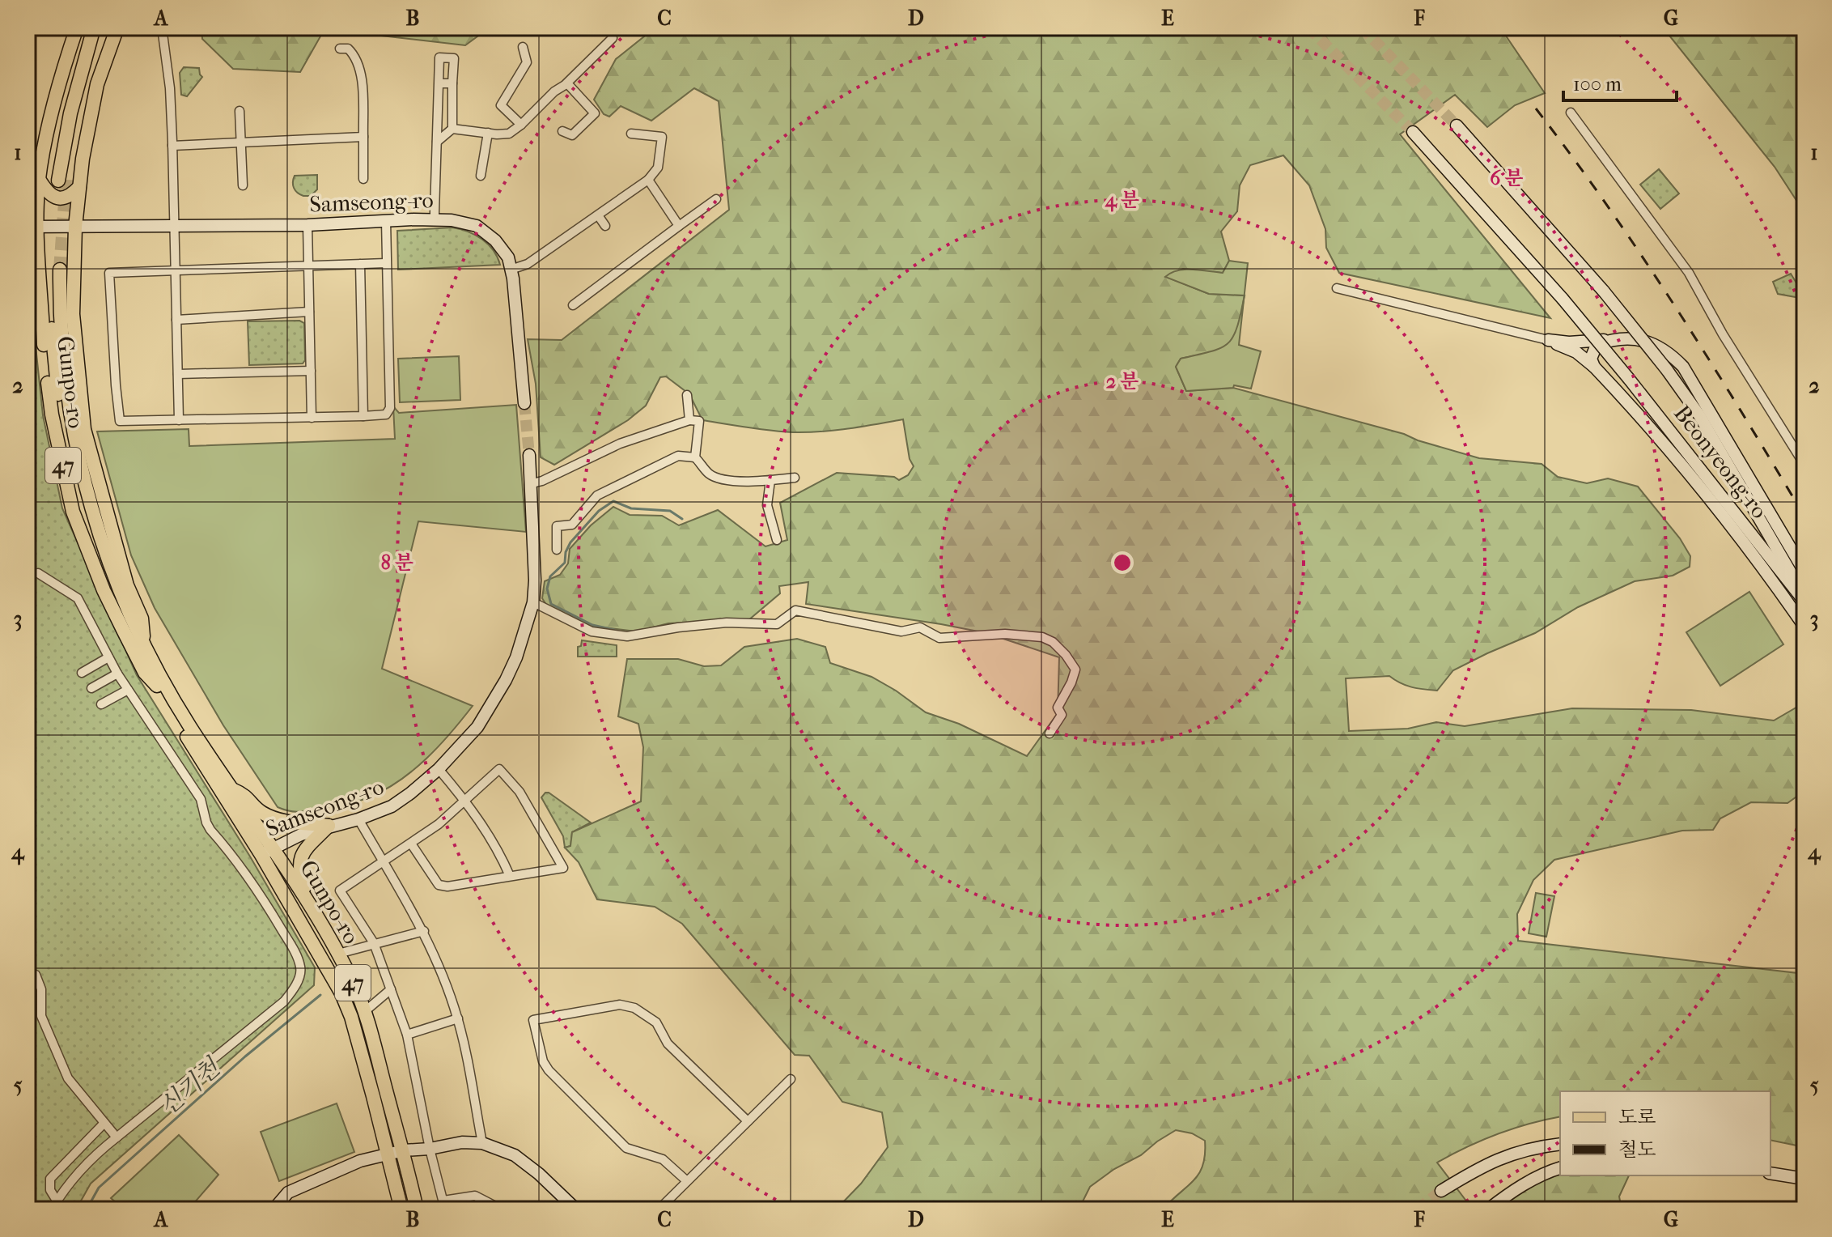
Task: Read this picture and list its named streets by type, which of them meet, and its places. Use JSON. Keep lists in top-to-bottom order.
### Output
{
  "streets": {
    "main road": ["Gunpo-ro", "47"],
    "street": ["Samseong-ro", "Beonyeong-ro"]
  },
  "crossings": [
    ["Samseong-ro", "Gunpo-ro"]
  ],
  "water": ["신기천"],
  "legend": ["도로", "철도"],
  "scale_bar": "100 m",
  "grid": {
    "columns": [
      "A",
      "B",
      "C",
      "D",
      "E",
      "F",
      "G"
    ],
    "rows": [
      "1",
      "2",
      "3",
      "4",
      "5"
    ]
  },
  "rings": [
    "6 분",
    "4 분",
    "2 분",
    "8 분"
  ]
}
